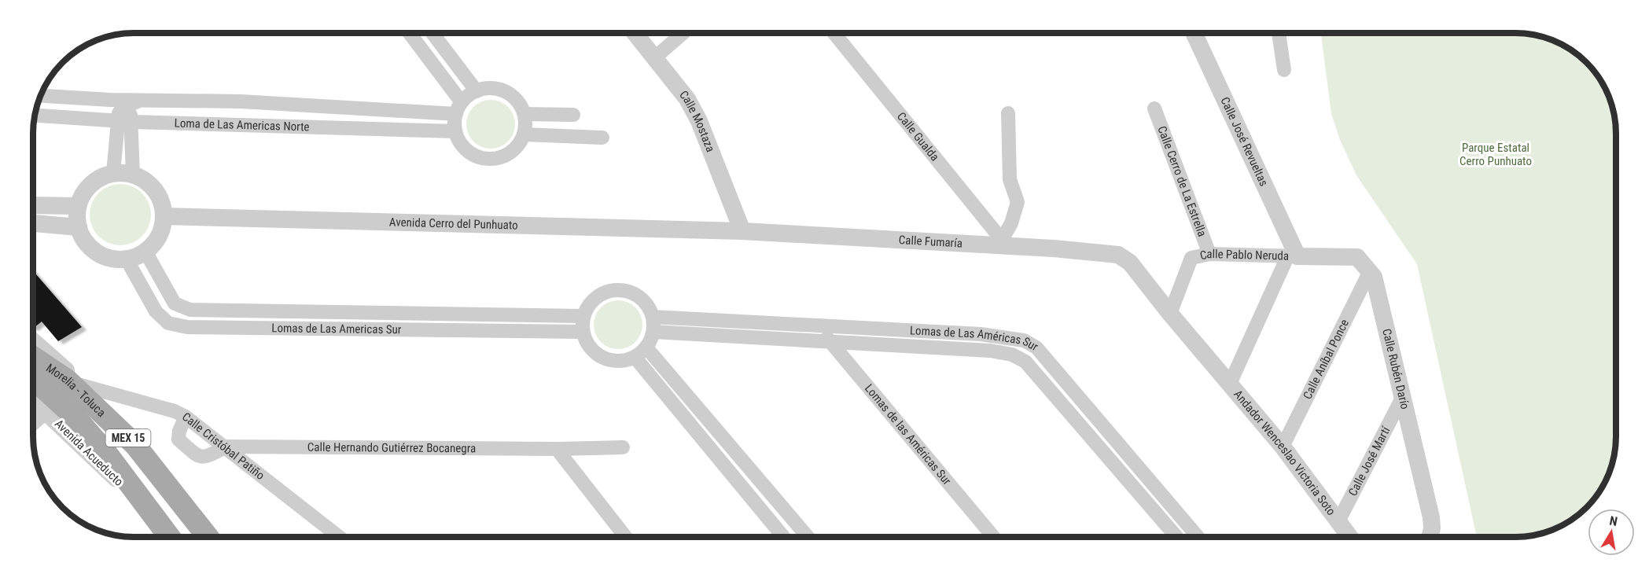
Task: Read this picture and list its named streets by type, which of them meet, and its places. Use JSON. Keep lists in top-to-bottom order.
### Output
{
  "streets": {
    "main road": ["Morelia - Toluca", "MEX 15"],
    "street": [
      "Calle Mostaza",
      "Loma de Las Americas Norte",
      "Calle Gualda",
      "Calle José Revueltas",
      "Calle Cerro de La Estrella",
      "Avenida Cerro del Punhuato",
      "Calle Fumaría",
      "Calle Pablo Neruda",
      "Lomas de Las Americas Sur",
      "Lomas de Las Américas Sur",
      "Calle Aníbal Ponce",
      "Calle Rubén Darío",
      "Lomas de las Américas Sur",
      "Calle Cristóbal Patiño",
      "Calle Hernando Gutiérrez Bocanegra",
      "Avenida Acueducto",
      "Andador Wenceslao Victoria Soto",
      "Calle José Martí"
    ]
  },
  "crossings": [
    ["Calle Mostaza", "Avenida Cerro del Punhuato"],
    ["Calle Mostaza", "Calle Fumaría"],
    ["Calle Gualda", "Calle Fumaría"],
    ["Calle José Revueltas", "Calle Pablo Neruda"],
    ["Calle José Revueltas", "Andador Wenceslao Victoria Soto"],
    ["Calle Cerro de La Estrella", "Calle Pablo Neruda"],
    ["Avenida Cerro del Punhuato", "Calle Fumaría"],
    ["Avenida Cerro del Punhuato", "Lomas de Las Americas Sur"],
    ["Calle Fumaría", "Andador Wenceslao Victoria Soto"],
    ["Calle Pablo Neruda", "Andador Wenceslao Victoria Soto"],
    ["Lomas de Las Americas Sur", "Lomas de Las Américas Sur"],
    ["Lomas de Las Américas Sur", "Lomas de las Américas Sur"],
    ["Calle Aníbal Ponce", "Calle Rubén Darío"],
    ["Calle Aníbal Ponce", "Andador Wenceslao Victoria Soto"],
    ["Calle Rubén Darío", "Calle José Martí"],
    ["Morelia - Toluca", "Avenida Acueducto"],
    ["Calle Cristóbal Patiño", "Calle Hernando Gutiérrez Bocanegra"],
    ["Andador Wenceslao Victoria Soto", "Calle José Martí"]
  ],
  "parks": ["Parque Estatal Cerro Punhuato"],
  "north": "top"
}
